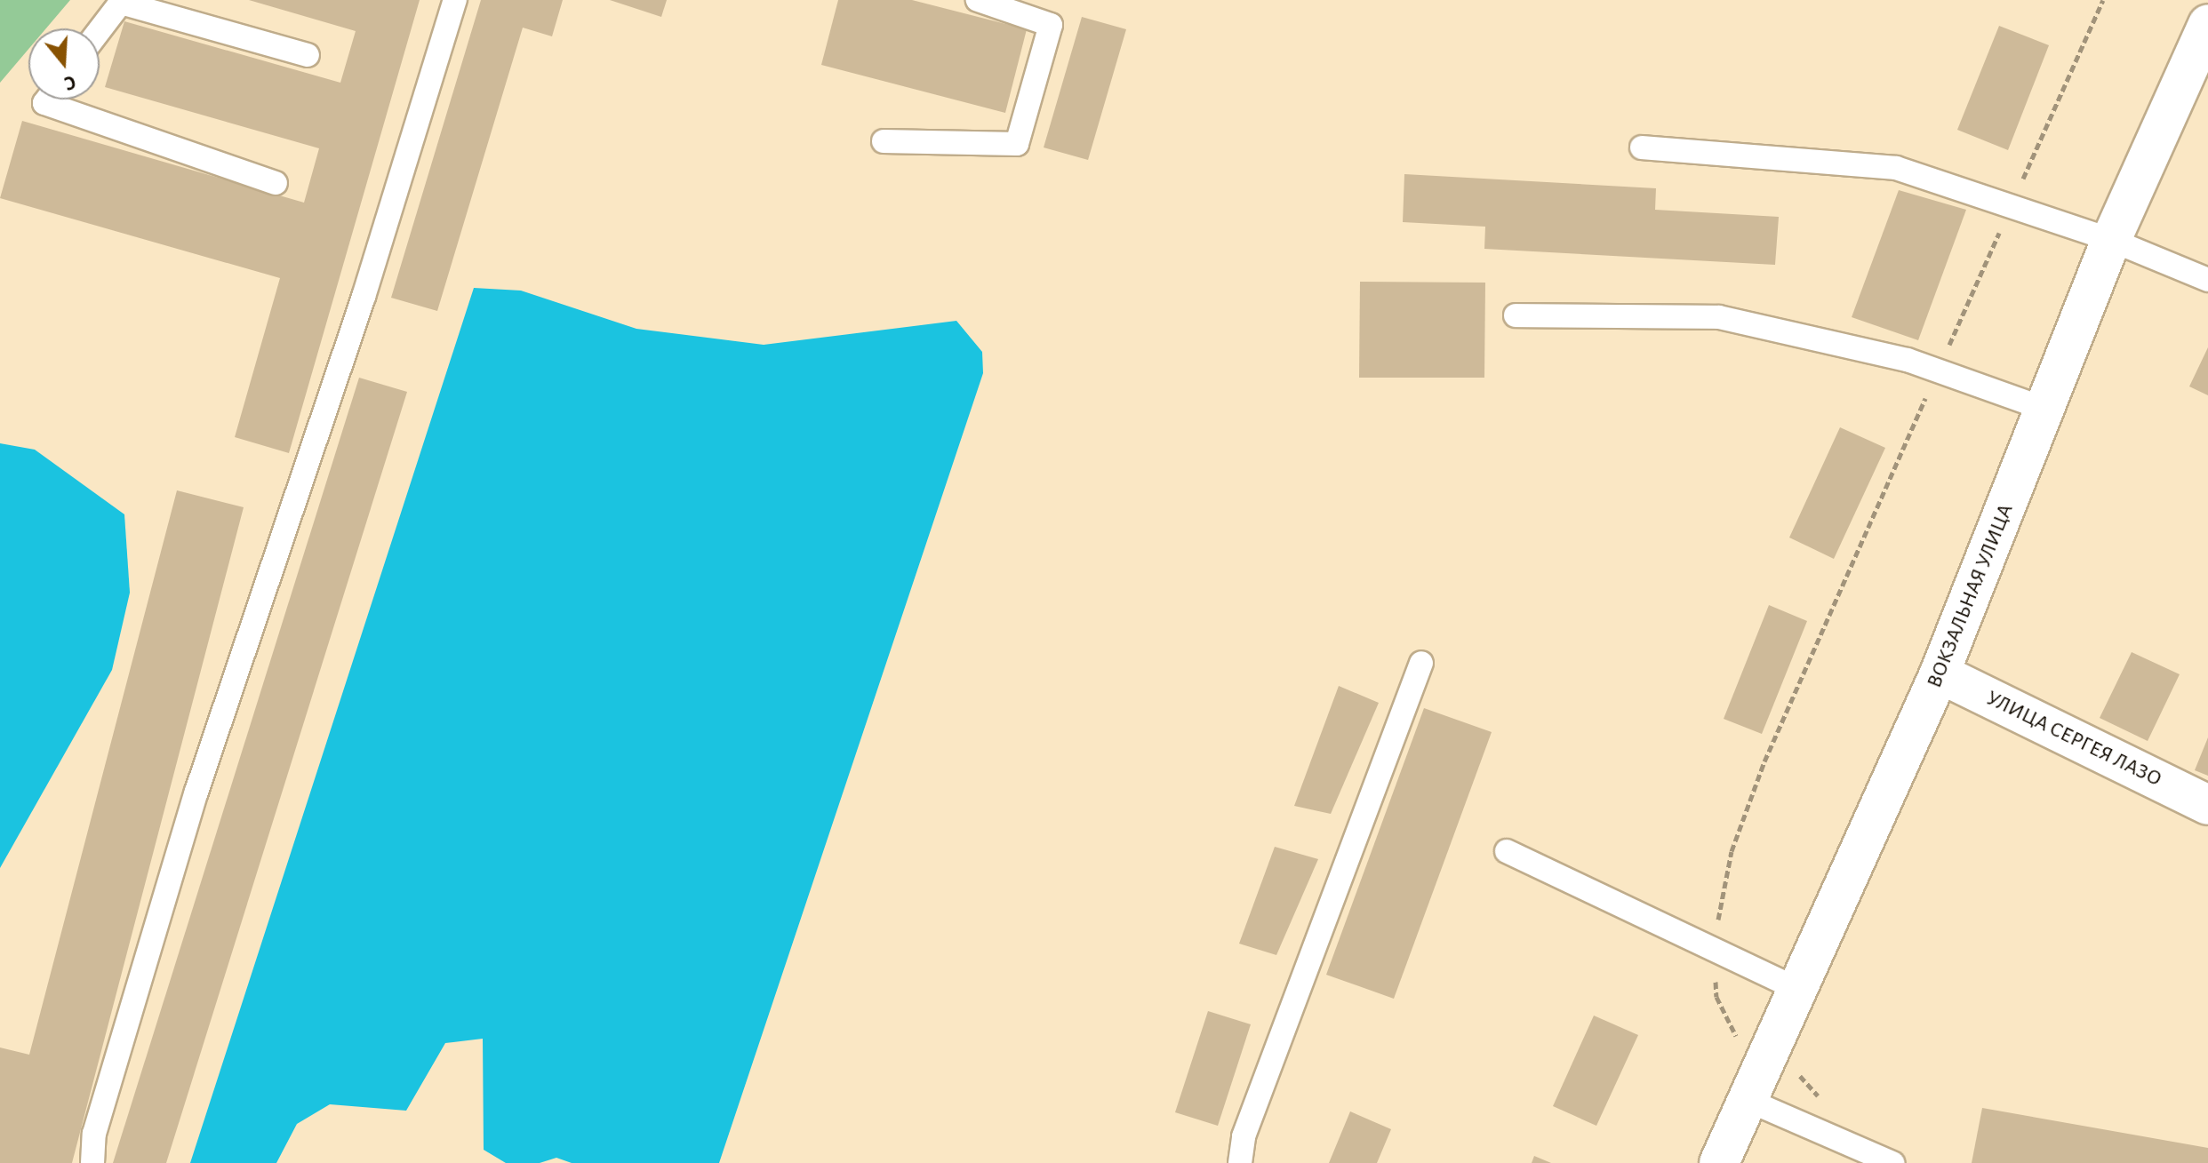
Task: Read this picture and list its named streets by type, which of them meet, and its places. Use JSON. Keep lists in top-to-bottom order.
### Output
{
  "streets": {
    "main road": ["ВОКЗАЛЬНАЯ УЛИЦА", "УЛИЦА СЕРГЕЯ ЛАЗО"]
  },
  "crossings": [
    ["ВОКЗАЛЬНАЯ УЛИЦА", "УЛИЦА СЕРГЕЯ ЛАЗО"]
  ],
  "north": "bottom"
}
